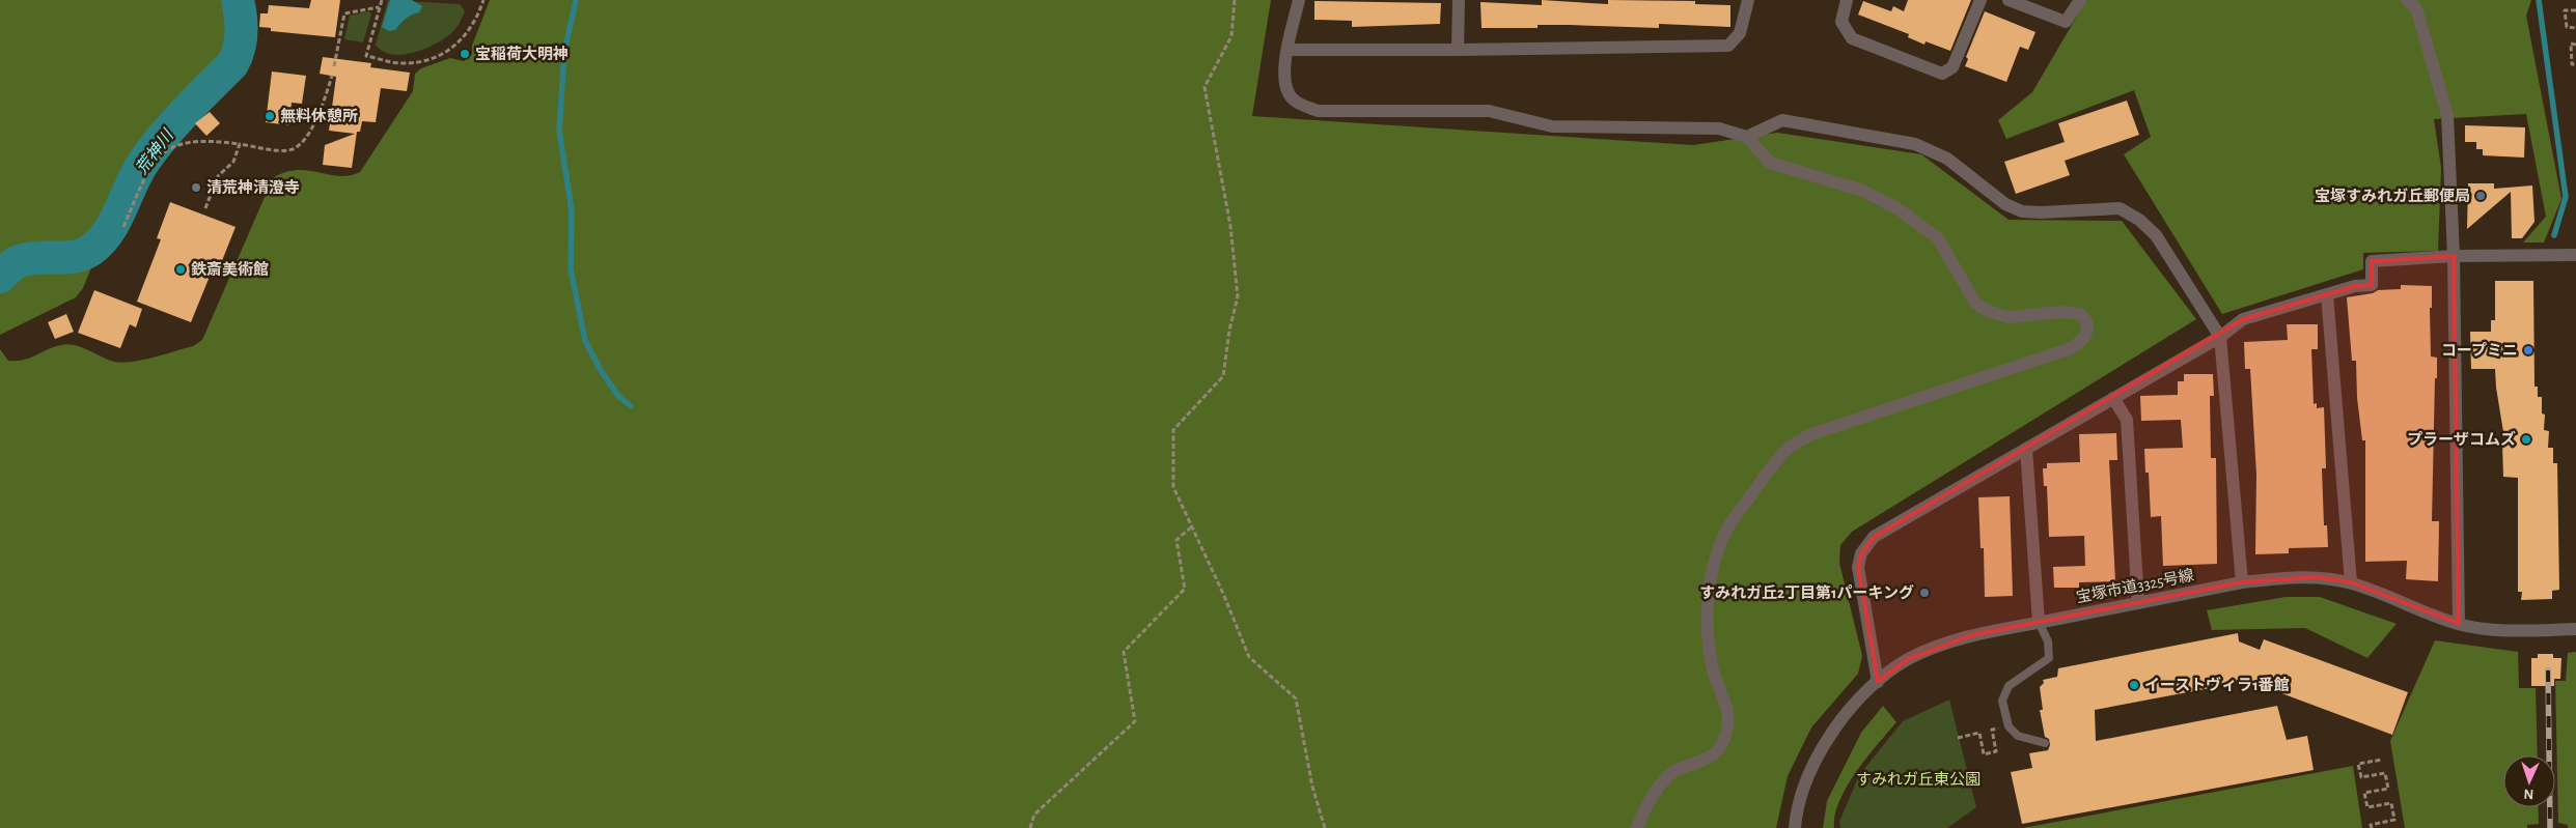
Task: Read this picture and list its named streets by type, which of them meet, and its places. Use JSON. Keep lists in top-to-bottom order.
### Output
{
  "streets": {
    "street": ["宝塚市道3325号線"]
  },
  "water": ["荒神川"],
  "parks": ["すみれガ丘東公園"],
  "places": [
    "宝稲荷大明神",
    "無料休憩所",
    "清荒神清澄寺",
    "宝塚すみれガ丘郵便局",
    "鉄斎美術館",
    "コープミニ",
    "プラーザコムズ",
    "すみれガ丘2丁目第1パーキング",
    "イーストヴィラ1番館"
  ],
  "north": "bottom"
}
